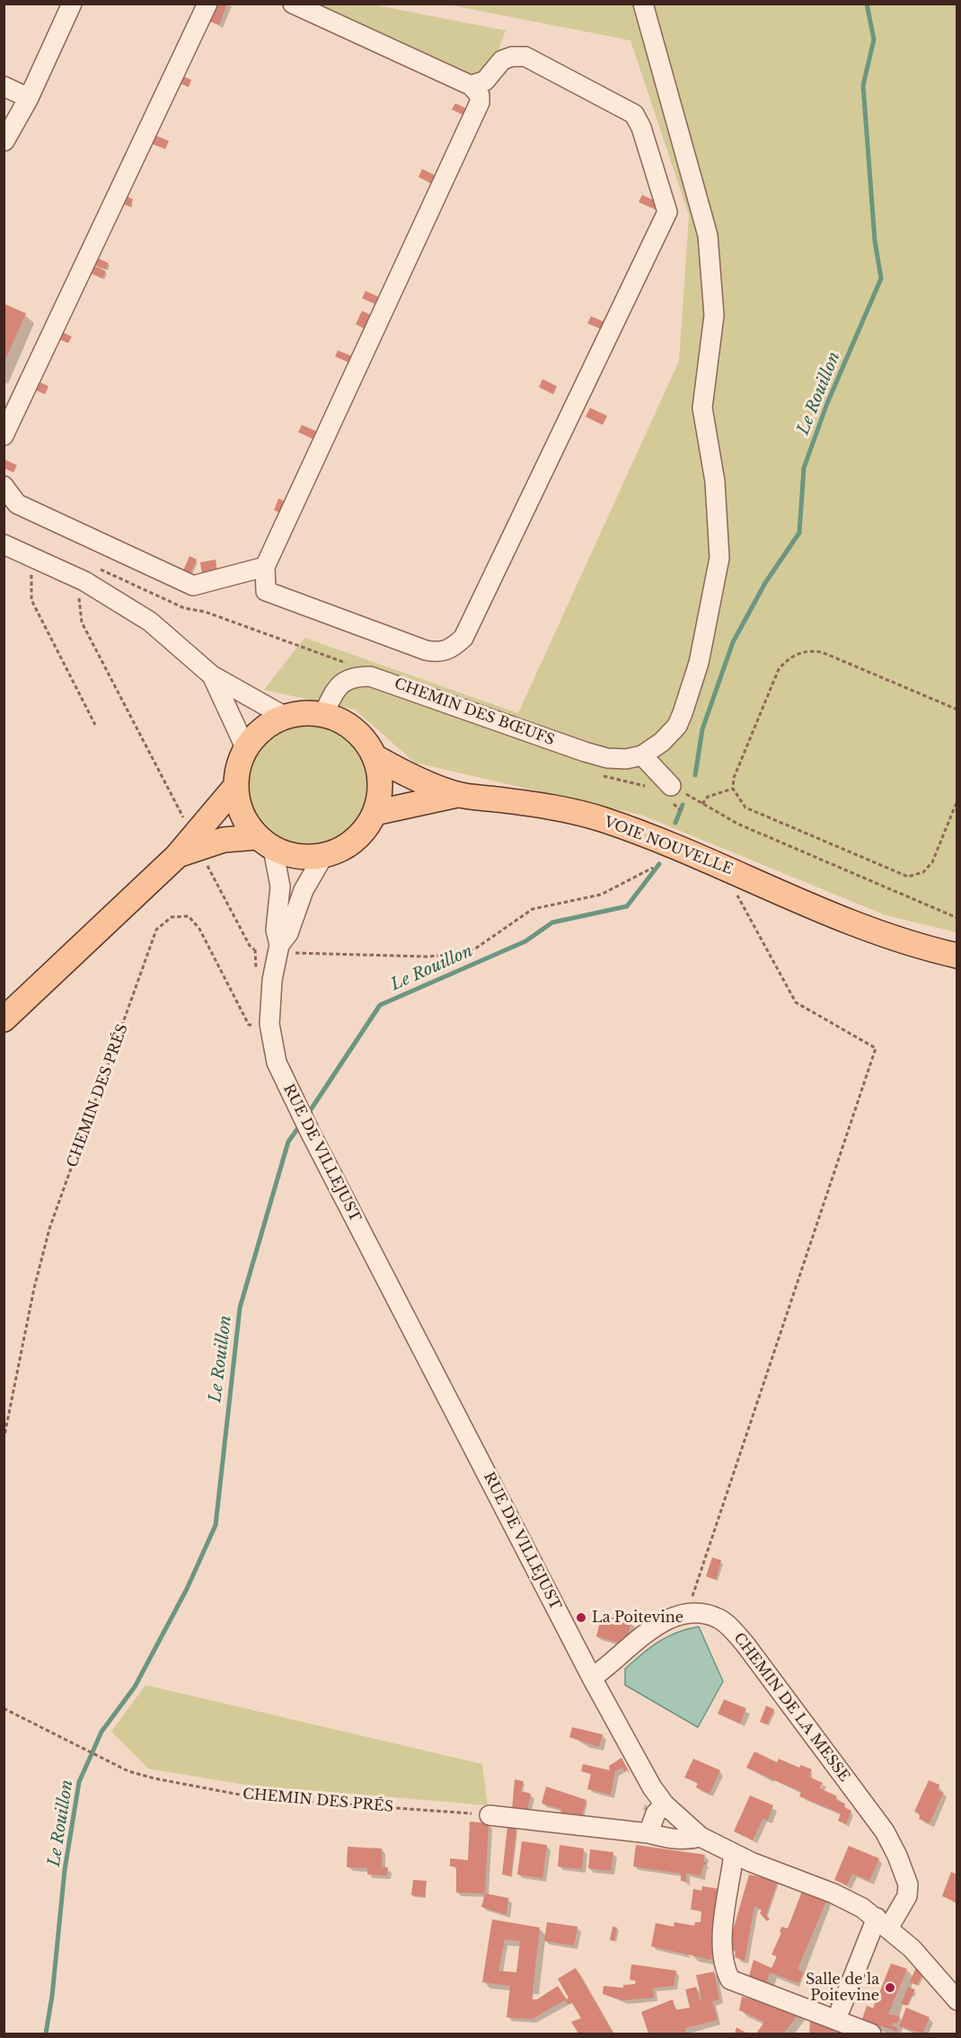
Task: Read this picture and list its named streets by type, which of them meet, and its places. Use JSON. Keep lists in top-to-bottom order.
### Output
{
  "streets": {
    "main road": ["VOIE NOUVELLE"],
    "street": ["CHEMIN DES BŒUFS", "RUE DE VILLEJUST", "CHEMIN DE LA MESSE"],
    "path": ["CHEMIN DES PRÉS"]
  },
  "crossings": [
    ["CHEMIN DES BŒUFS", "VOIE NOUVELLE"],
    ["CHEMIN DES BŒUFS", "RUE DE VILLEJUST"],
    ["VOIE NOUVELLE", "RUE DE VILLEJUST"],
    ["CHEMIN DES PRÉS", "RUE DE VILLEJUST"],
    ["RUE DE VILLEJUST", "CHEMIN DE LA MESSE"]
  ],
  "water": ["Le Rouillon"],
  "places": ["La Poitevine", "Salle de la Poitevine"]
}
